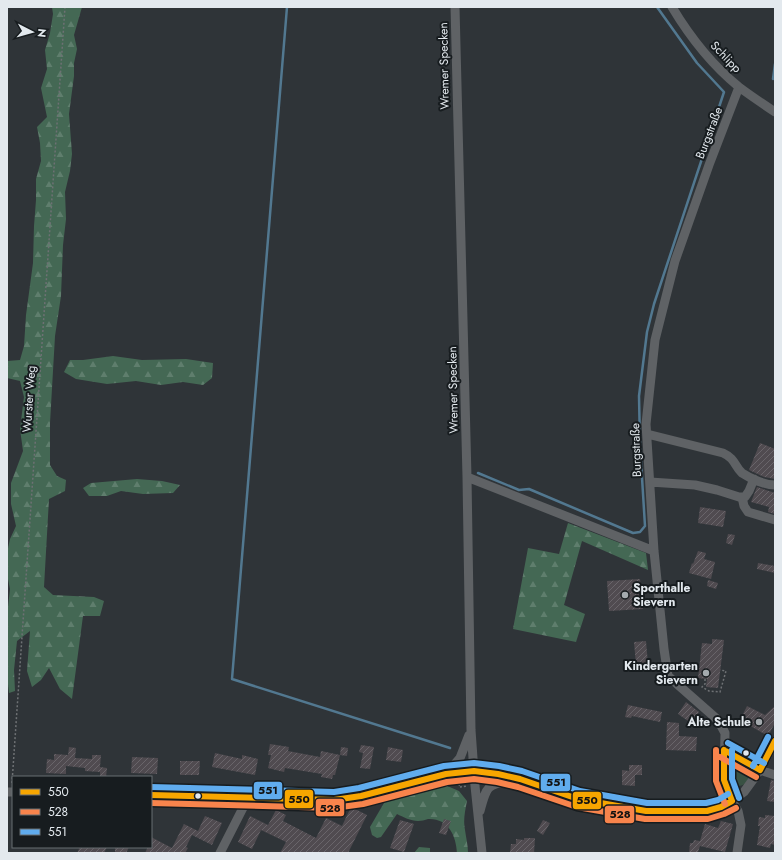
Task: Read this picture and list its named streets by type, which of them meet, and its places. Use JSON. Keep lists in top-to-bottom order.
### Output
{
  "streets": {
    "street": ["Schlipp", "Wremer Specken", "Burgstraße"],
    "path": ["Wurster Weg"]
  },
  "crossings": [
    ["Schlipp", "Burgstraße"]
  ],
  "places": ["Sporthalle Sievern", "Kindergarten Sievern", "Alte Schule"],
  "lines": ["transit line 551", "transit line 550", "transit line 528"],
  "legend": ["550", "528", "551"],
  "north": "right"
}
